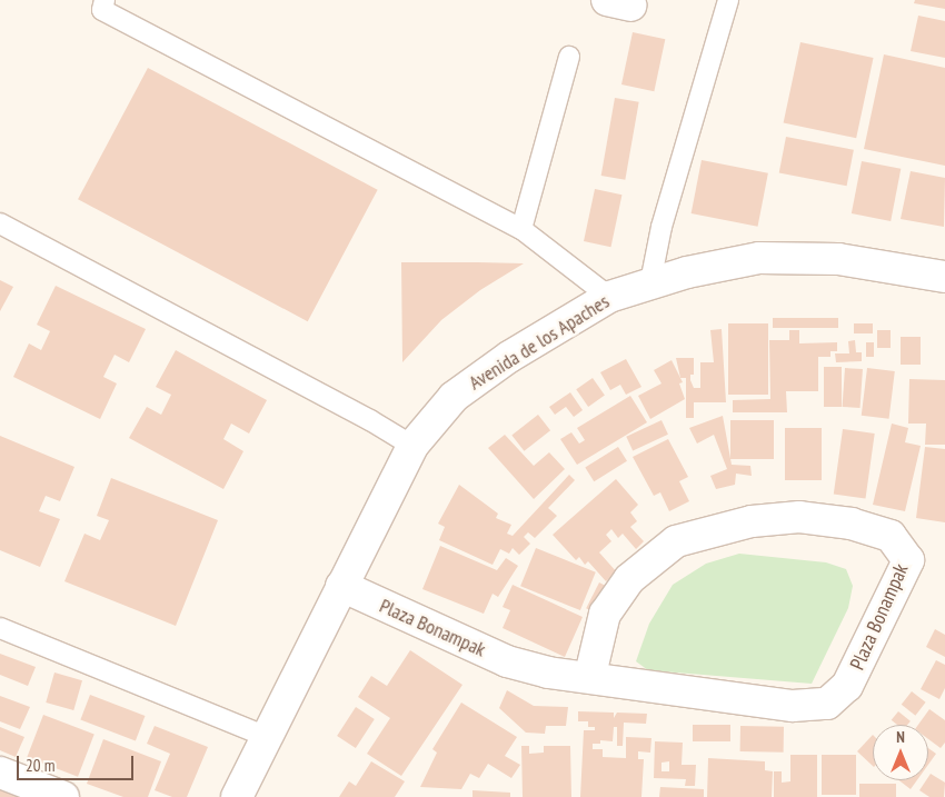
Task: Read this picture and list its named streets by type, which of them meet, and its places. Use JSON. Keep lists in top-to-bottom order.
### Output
{
  "streets": {
    "street": ["Avenida de los Apaches", "Plaza Bonampak"]
  },
  "crossings": [
    ["Avenida de los Apaches", "Plaza Bonampak"]
  ],
  "scale_bar": "20 m",
  "north": "top"
}
